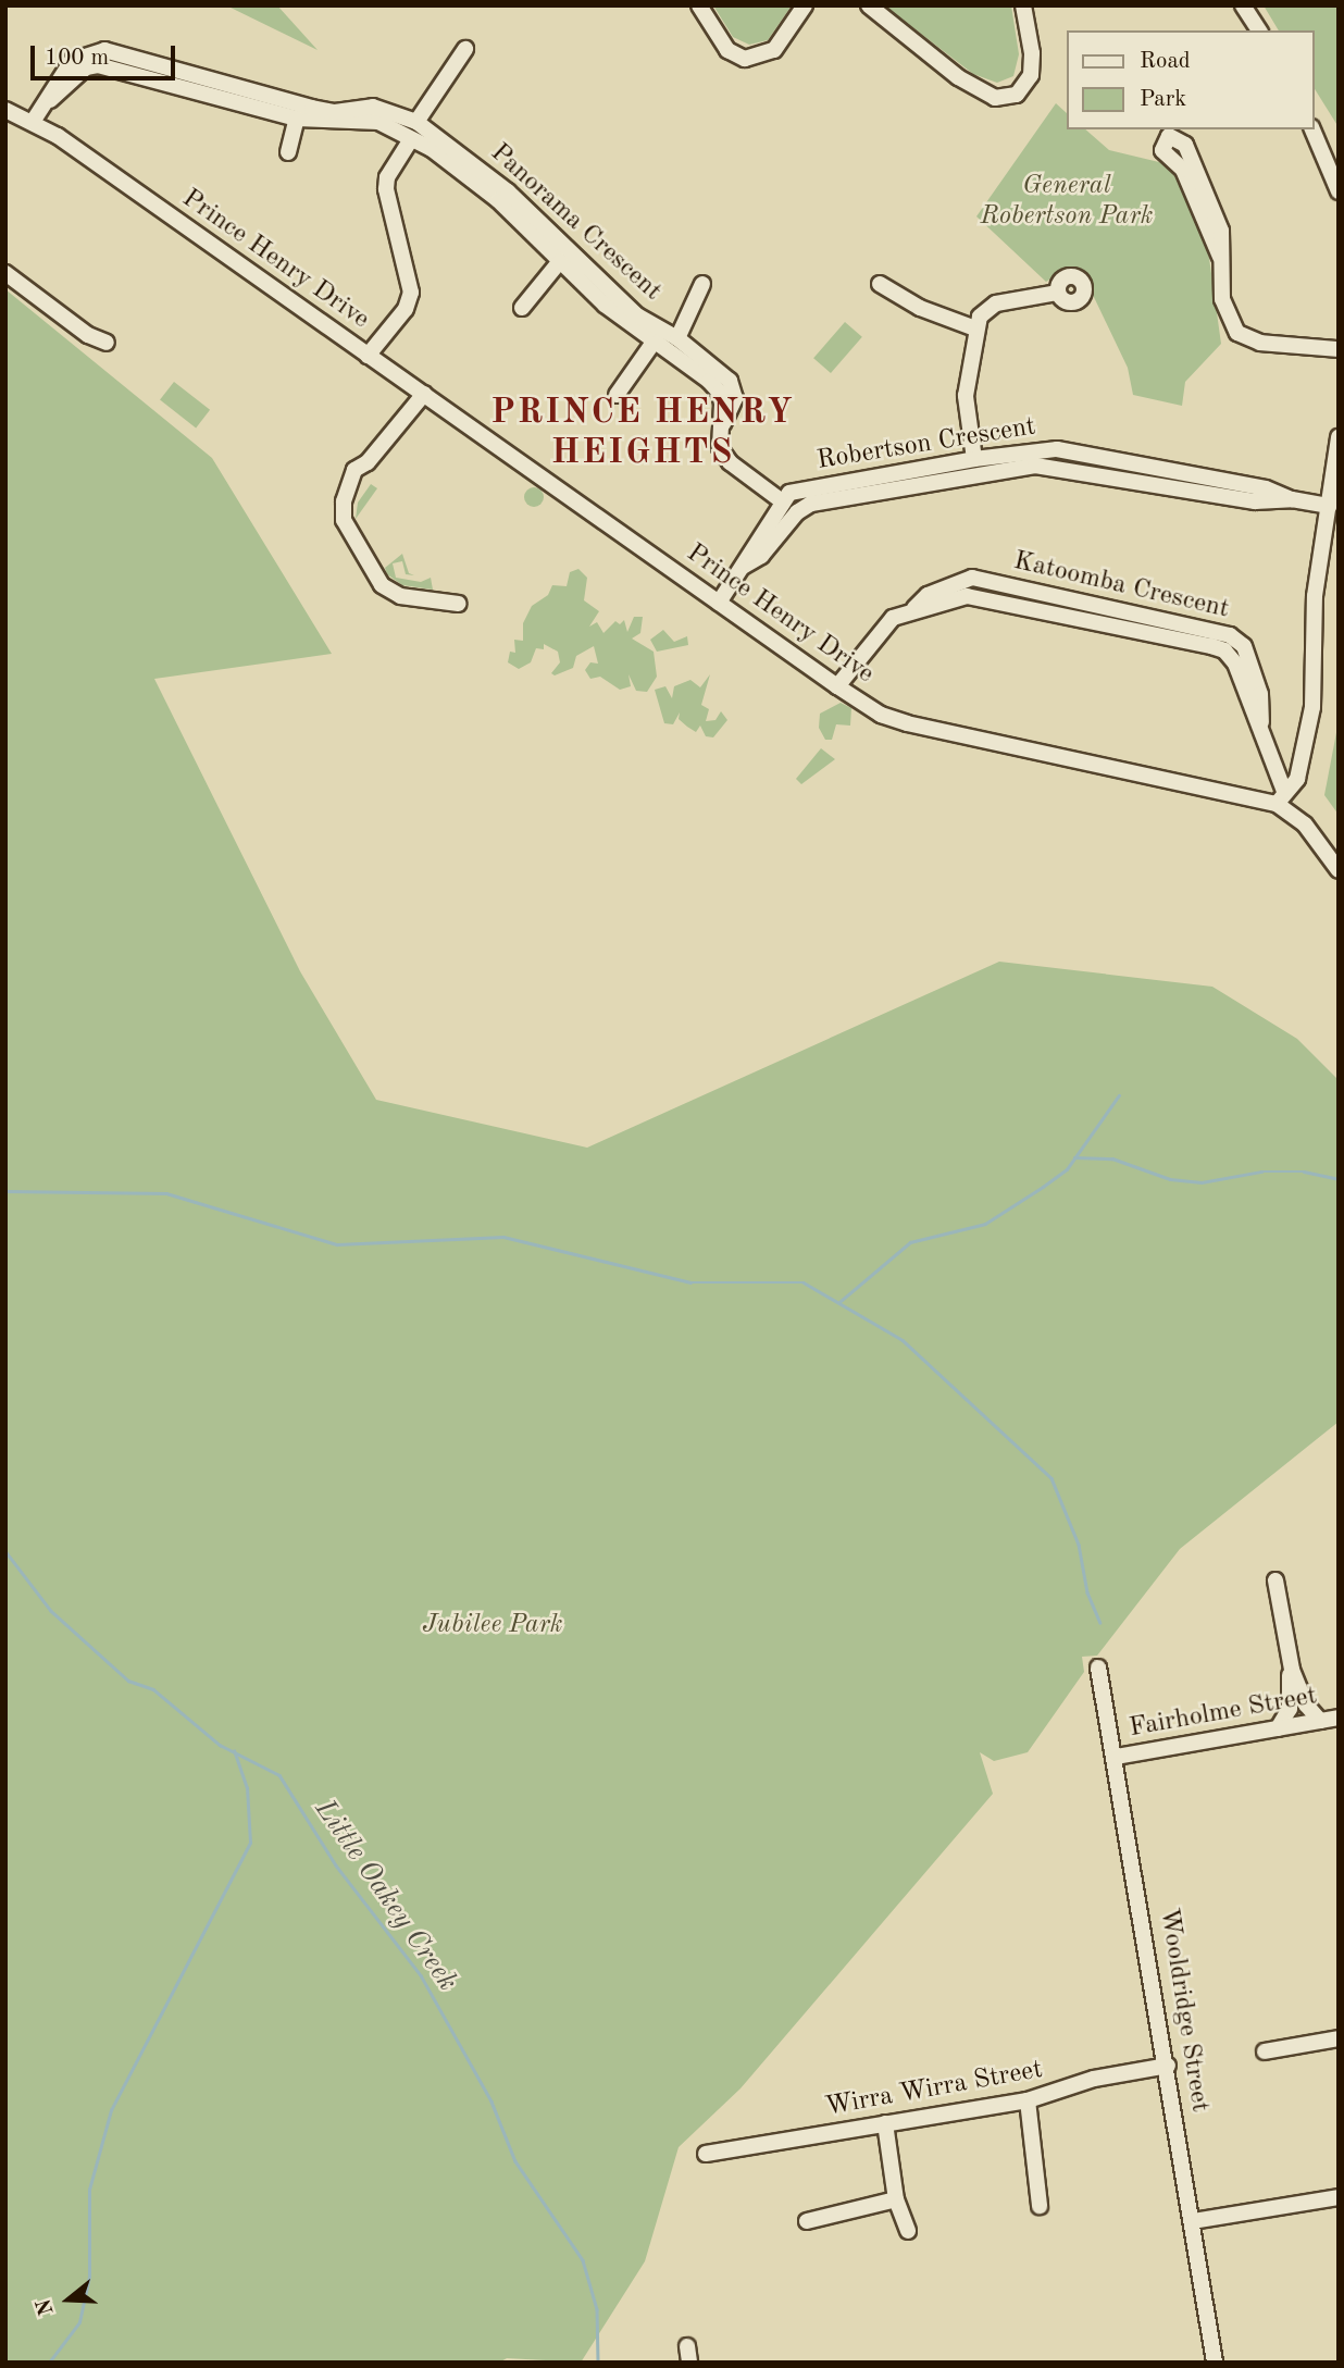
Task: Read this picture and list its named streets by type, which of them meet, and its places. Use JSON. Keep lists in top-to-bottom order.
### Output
{
  "streets": {
    "street": [
      "Panorama Crescent",
      "Prince Henry Drive",
      "Robertson Crescent",
      "Katoomba Crescent",
      "Fairholme Street",
      "Wooldridge Street",
      "Wirra Wirra Street"
    ]
  },
  "crossings": [
    ["Panorama Crescent", "Prince Henry Drive"],
    ["Panorama Crescent", "Robertson Crescent"],
    ["Prince Henry Drive", "Robertson Crescent"],
    ["Prince Henry Drive", "Katoomba Crescent"],
    ["Fairholme Street", "Wooldridge Street"],
    ["Wooldridge Street", "Wirra Wirra Street"]
  ],
  "districts": ["PRINCE HENRY HEIGHTS"],
  "water": ["Little Oakey Creek"],
  "parks": ["General Robertson Park", "Jubilee Park"],
  "legend": ["Road", "Park"],
  "scale_bar": "100 m",
  "north": "left"
}
